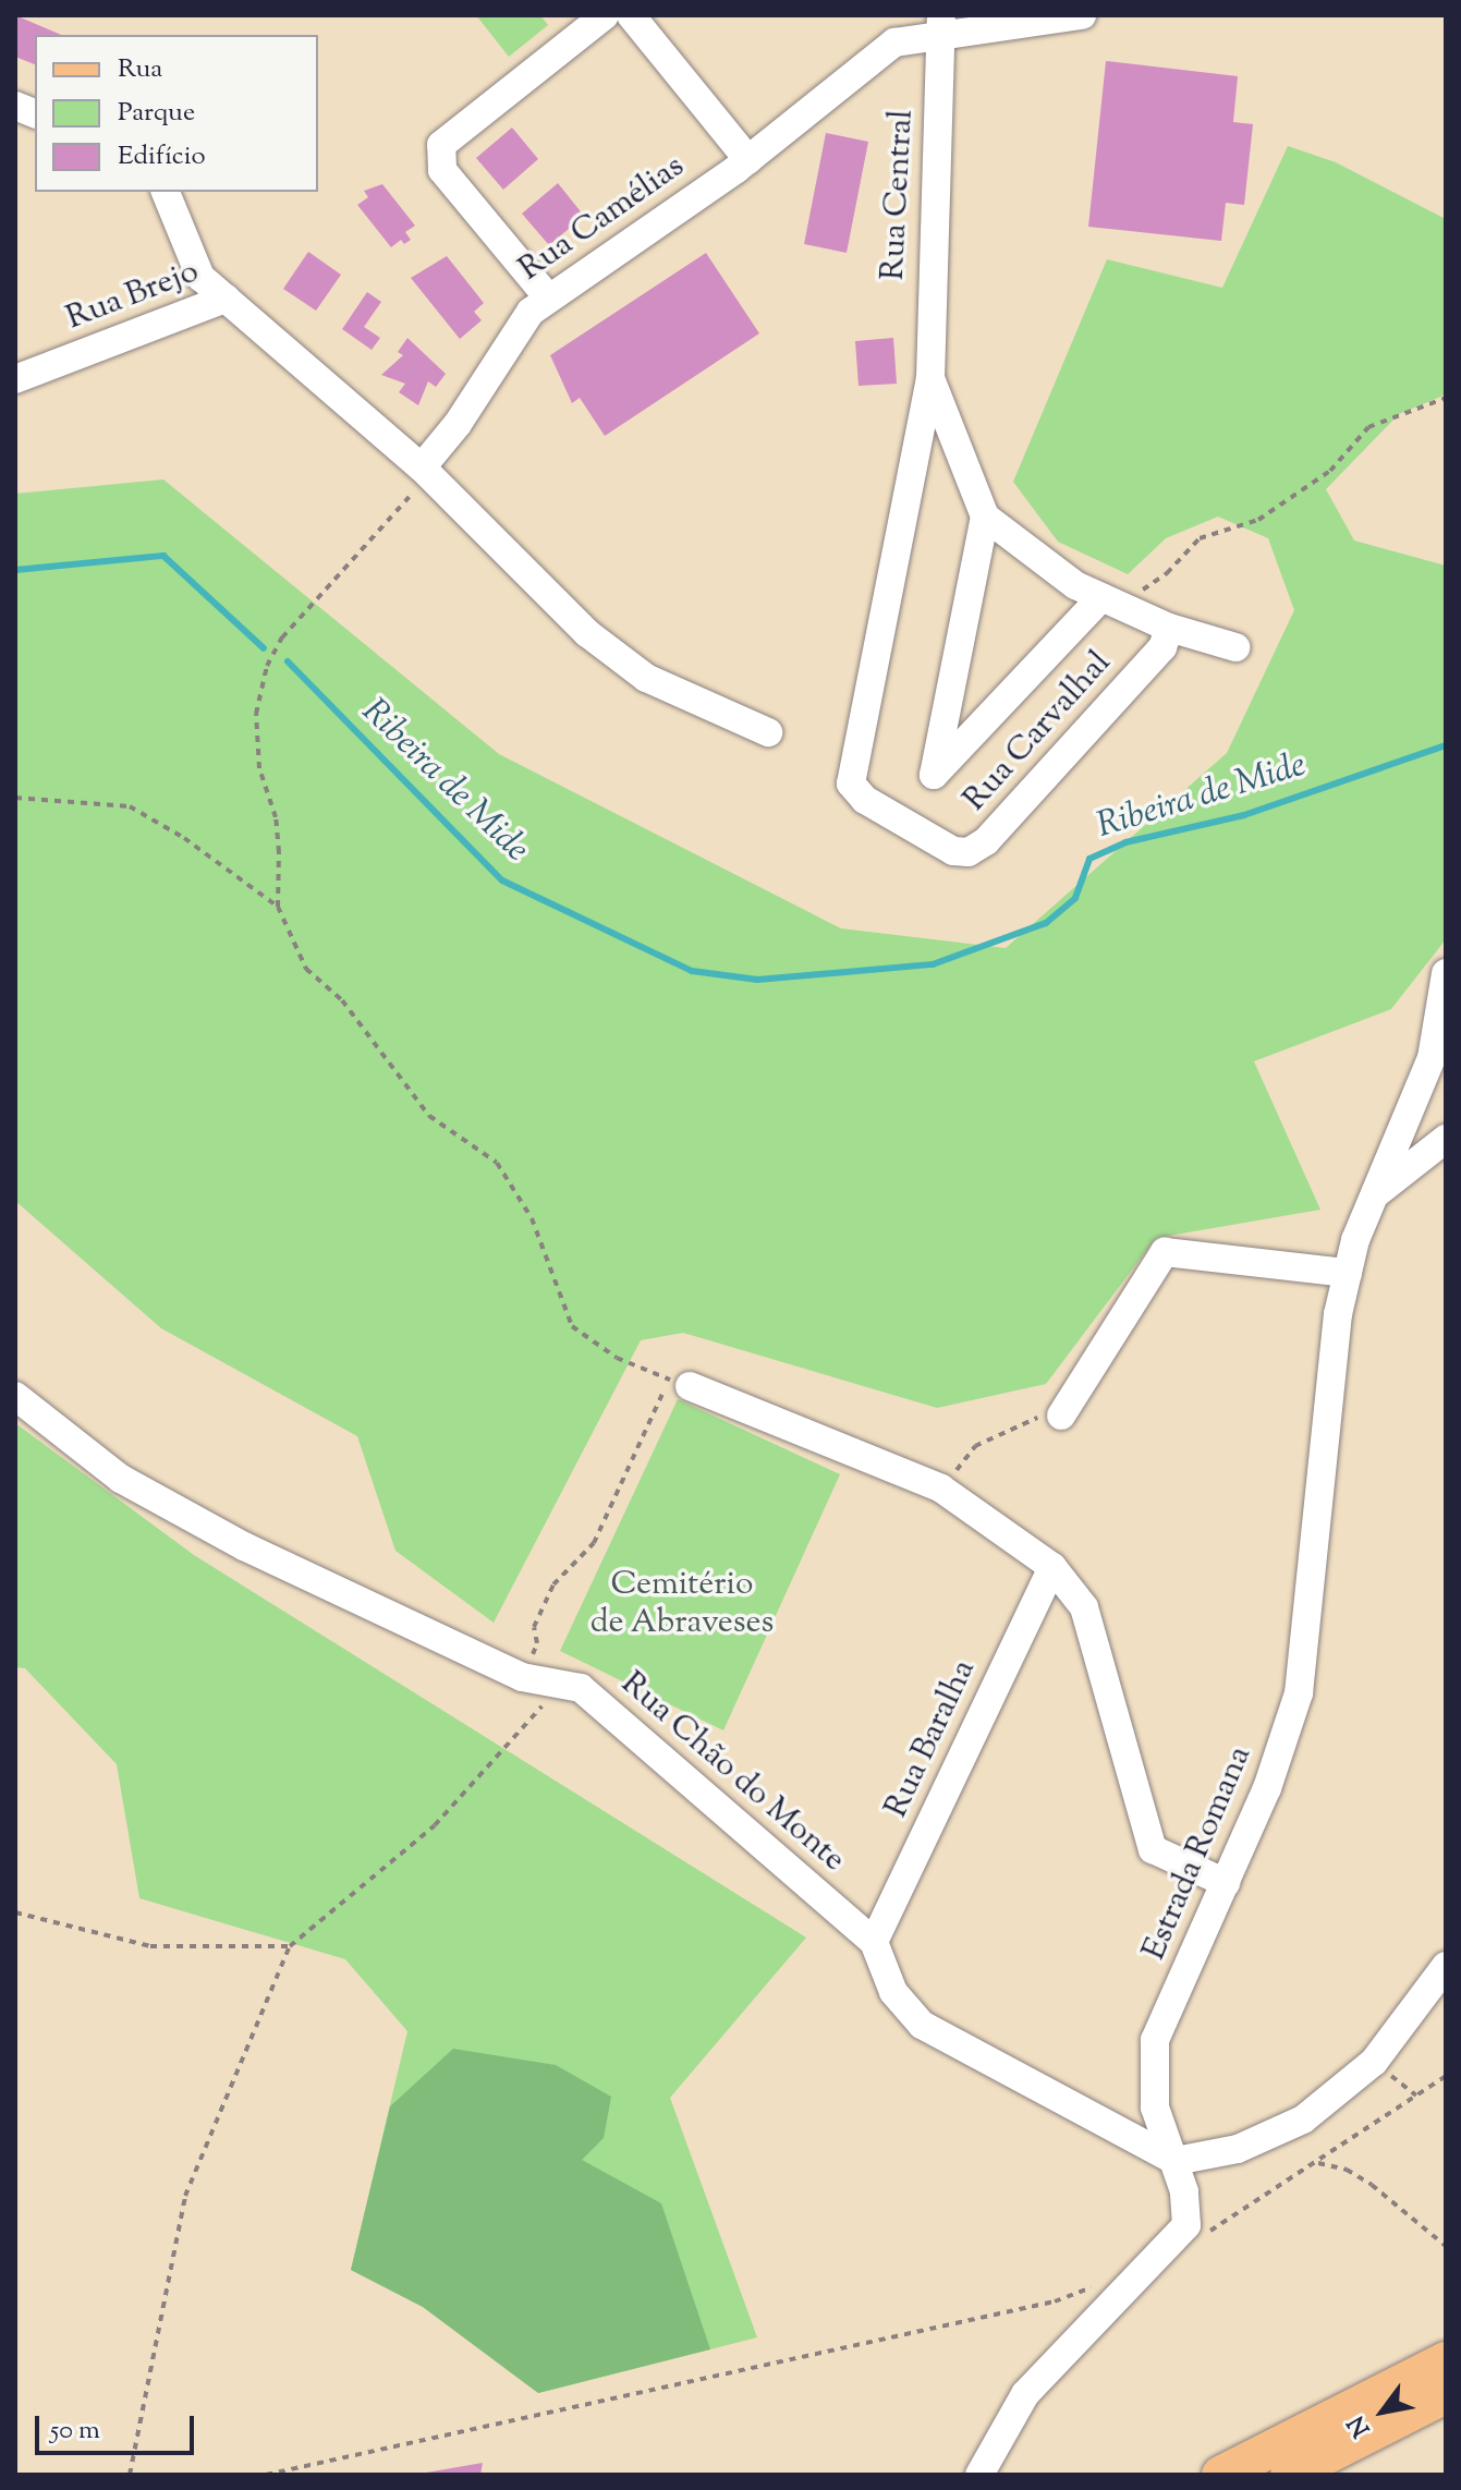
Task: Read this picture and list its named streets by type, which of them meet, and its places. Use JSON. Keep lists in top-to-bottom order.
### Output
{
  "streets": {
    "street": [
      "Rua Central",
      "Rua Camélias",
      "Rua Brejo",
      "Rua Carvalhal",
      "Rua Baralha",
      "Rua Chão do Monte",
      "Estrada Romana"
    ]
  },
  "crossings": [
    ["Rua Central", "Rua Camélias"],
    ["Rua Central", "Rua Carvalhal"],
    ["Rua Baralha", "Rua Chão do Monte"],
    ["Rua Chão do Monte", "Estrada Romana"]
  ],
  "water": ["Ribeira de Mide"],
  "parks": ["Cemitério de Abraveses"],
  "legend": ["Rua", "Parque", "Edifício"],
  "scale_bar": "50 m",
  "north": "bottom left"
}
